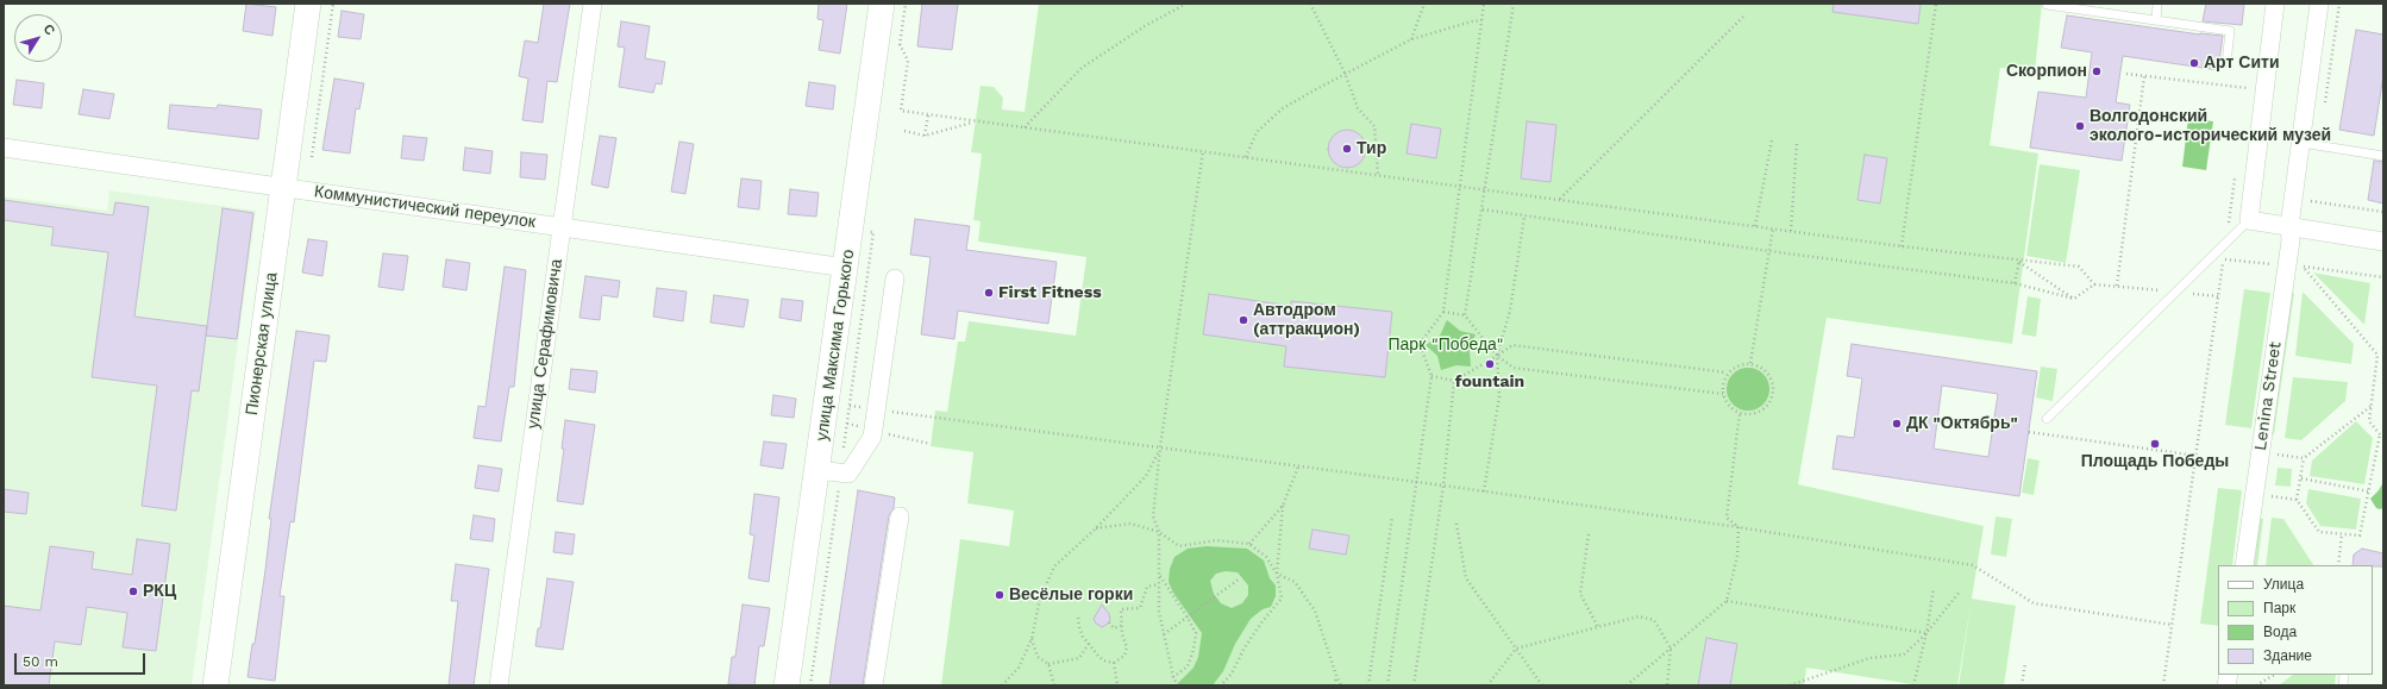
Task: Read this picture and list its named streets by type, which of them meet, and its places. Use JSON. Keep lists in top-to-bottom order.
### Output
{
  "streets": {
    "street": [
      "Коммунистический переулок",
      "Пионерская улица",
      "улица Серафимовича",
      "улица Максима Горького",
      "Lenina Street"
    ]
  },
  "crossings": [
    ["Коммунистический переулок", "Пионерская улица"],
    ["Коммунистический переулок", "улица Серафимовича"],
    ["Коммунистический переулок", "улица Максима Горького"]
  ],
  "parks": ["Парк \"Победа\""],
  "places": [
    "Арт Сити",
    "Скорпион",
    "Волгодонский эколого-исторический музей",
    "Тир",
    "First Fitness",
    "Автодром (аттракцион)",
    "fountain",
    "ДК \"Октябрь\"",
    "Площадь Победы",
    "РКЦ",
    "Весёлые горки"
  ],
  "legend": [
    "Улица",
    "Парк",
    "Вода",
    "Здание"
  ],
  "scale_bar": "50 m",
  "north": "top right"
}
